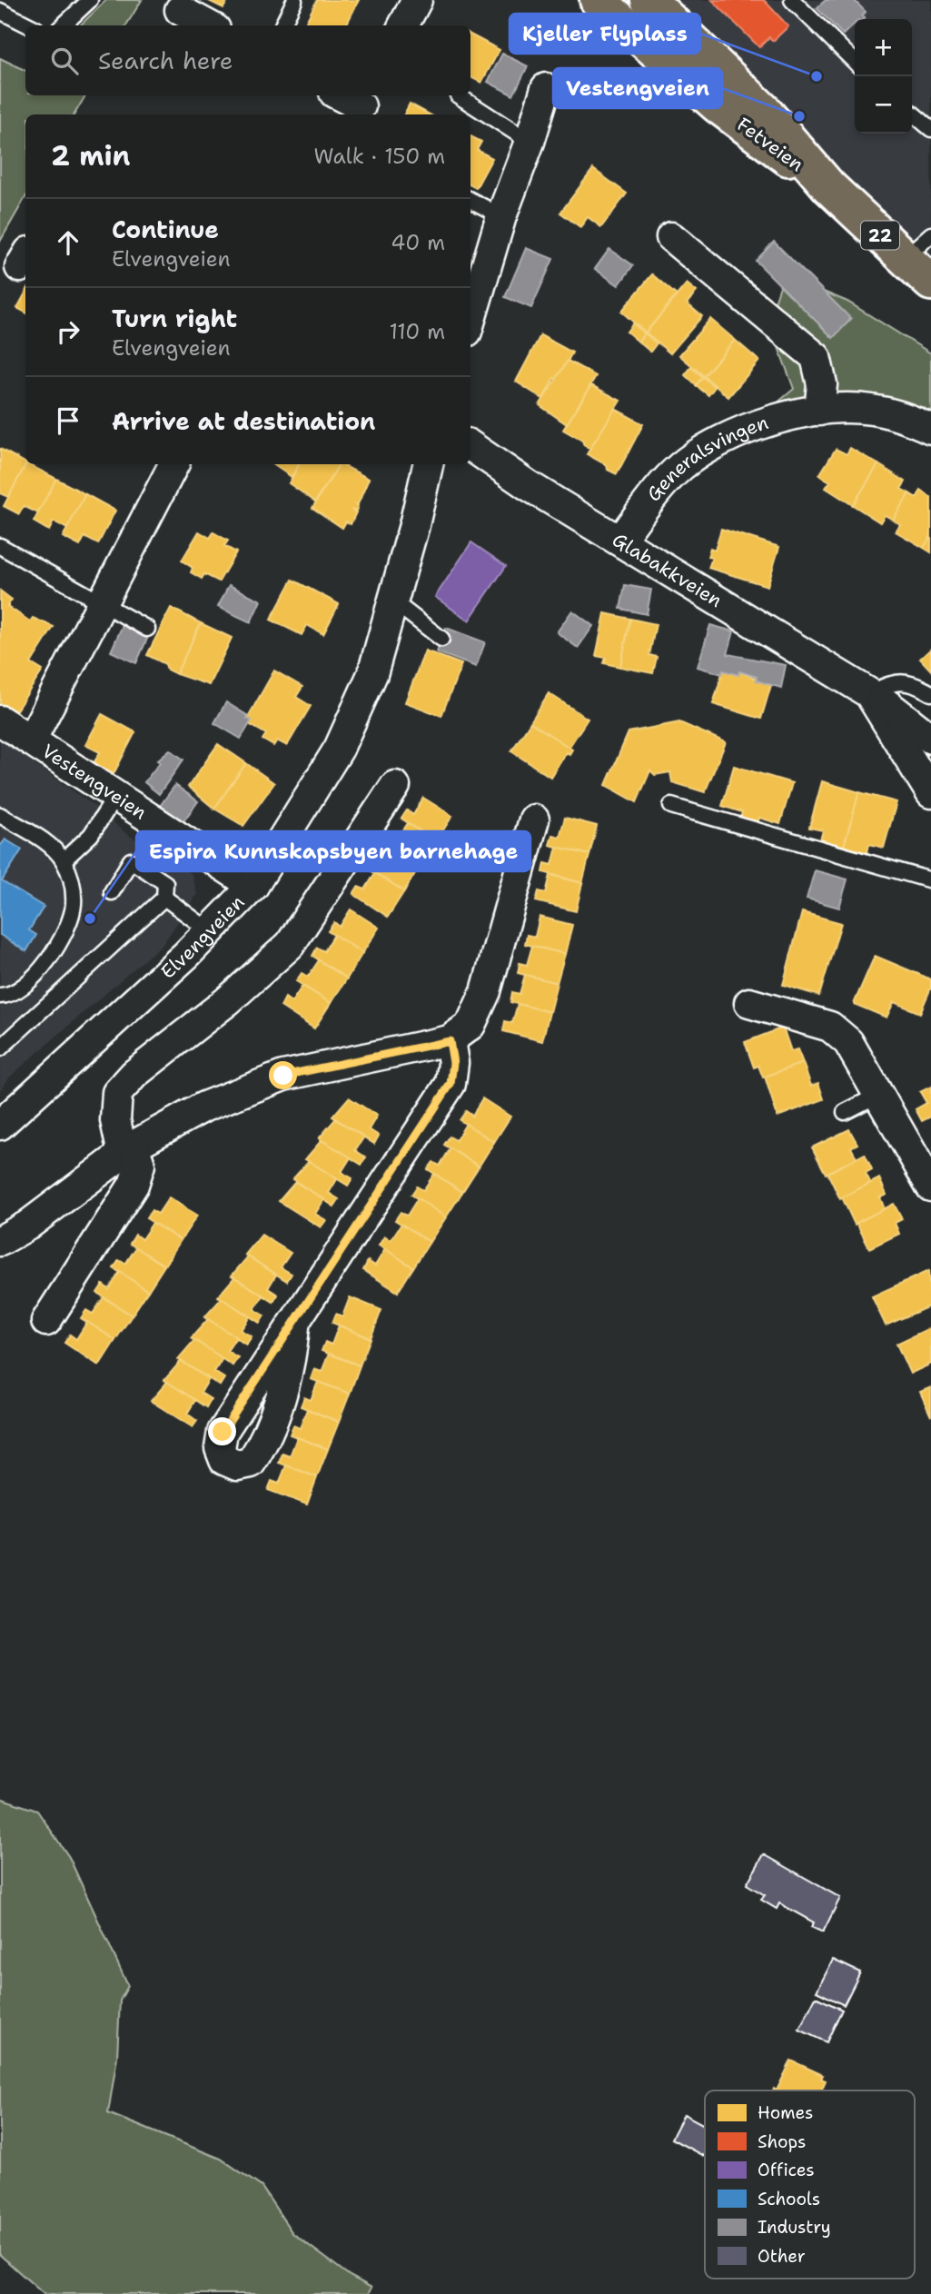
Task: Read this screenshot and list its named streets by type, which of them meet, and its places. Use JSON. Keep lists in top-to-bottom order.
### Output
{
  "streets": {
    "highway": ["Fetveien", "22"],
    "street": [
      "Generalsvingen",
      "Glabakkveien",
      "Vestengveien",
      "Elvengveien"
    ]
  },
  "crossings": [
    ["Generalsvingen", "Glabakkveien"],
    ["Vestengveien", "Elvengveien"]
  ],
  "places": ["Kjeller Flyplass", "Vestengveien", "Espira Kunnskapsbyen barnehage"],
  "legend": [
    "Homes",
    "Shops",
    "Offices",
    "Schools",
    "Industry",
    "Other"
  ],
  "page": {
    "map_buttons": ["+", "−"],
    "search": "Search here",
    "heading": ["2 min", "Walk · 150 m"],
    "list": [
      ["Continue", "Elvengveien", "40 m"],
      ["Turn right", "Elvengveien", "110 m"],
      "Arrive at destination"
    ]
  }
}
